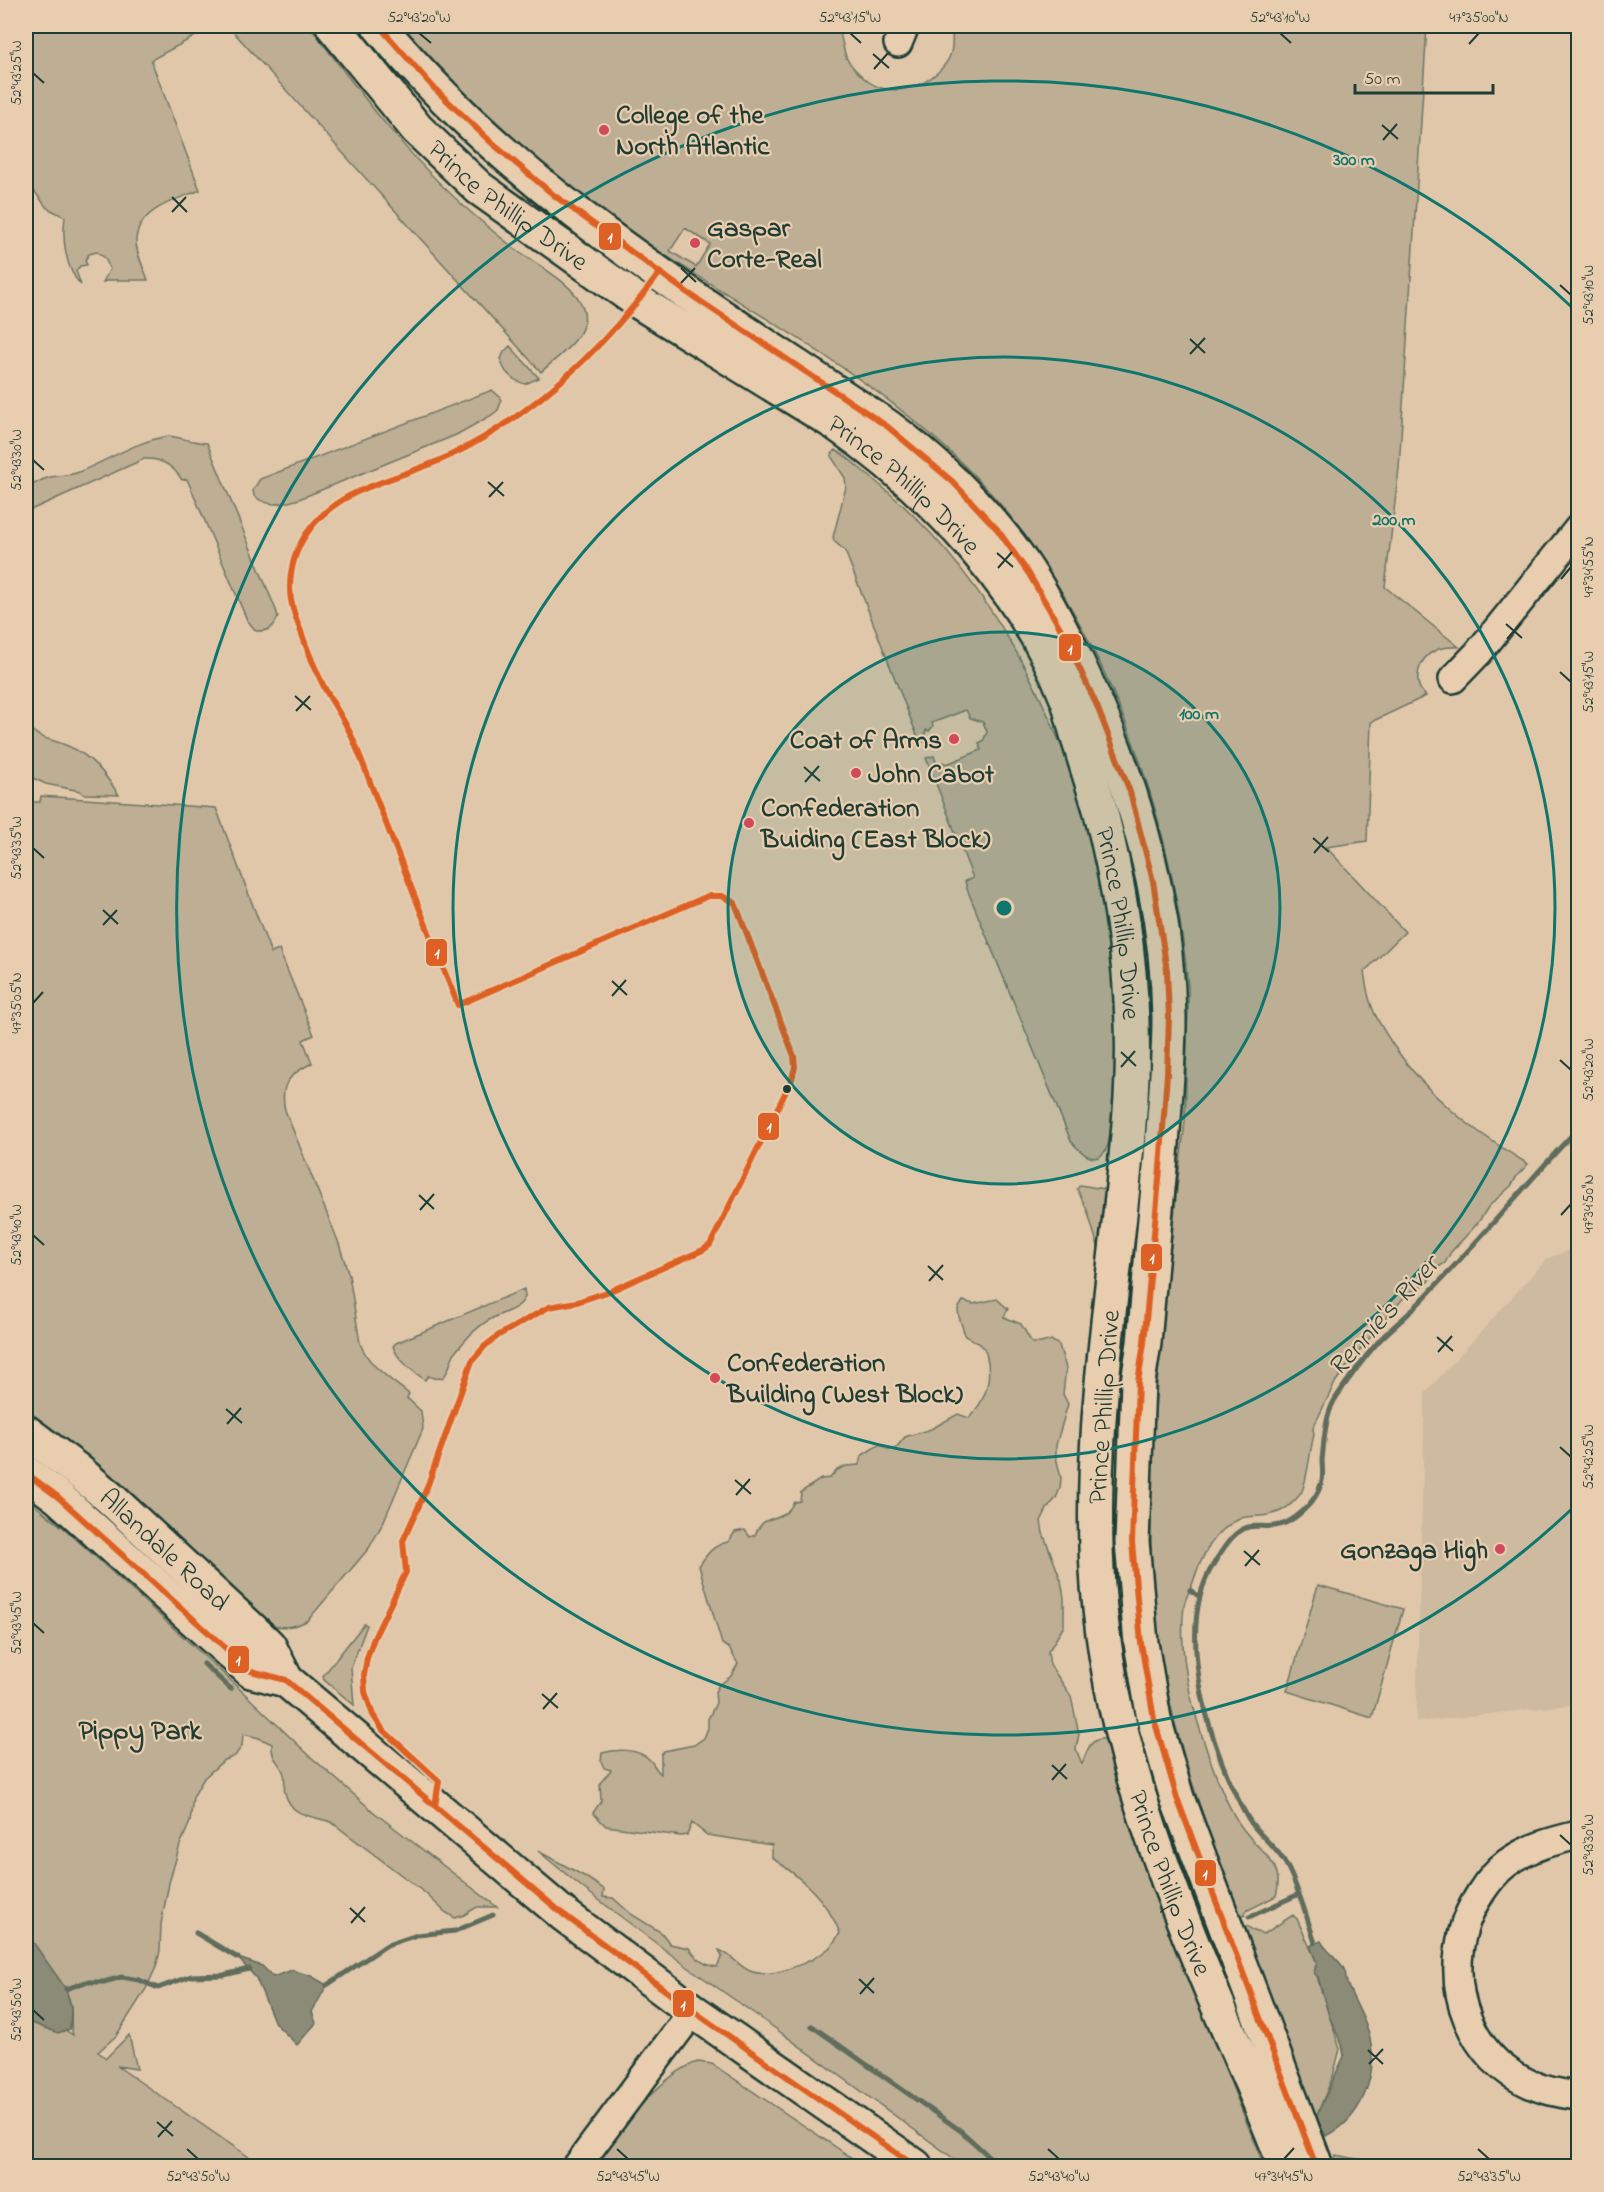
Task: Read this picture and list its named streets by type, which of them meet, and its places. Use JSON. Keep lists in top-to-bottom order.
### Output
{
  "streets": {
    "main road": ["Prince Phillip Drive", "Allandale Road"]
  },
  "districts": ["Pippy Park"],
  "water": ["Rennie's River"],
  "places": [
    "College of the North Atlantic",
    "Gaspar Corte-Real",
    "Coat of Arms",
    "John Cabot",
    "Confederation Buiding (East Block)",
    "Confederation Building (West Block)",
    "Gonzaga High"
  ],
  "lines": ["transit line 1"],
  "scale_bar": "50 m",
  "coordinates": [
    "52°43'20\"W",
    "52°43'15\"W",
    "52°43'10\"W",
    "47°35'00\"N",
    "52°43'25\"W",
    "52°43'30\"W",
    "47°34'55\"N",
    "52°43'35\"W",
    "47°35'05\"N",
    "47°34'50\"N",
    "52°43'40\"W",
    "52°43'45\"W",
    "52°43'50\"W",
    "47°34'45\"N"
  ],
  "rings": ["300 m", "200 m", "100 m"]
}
